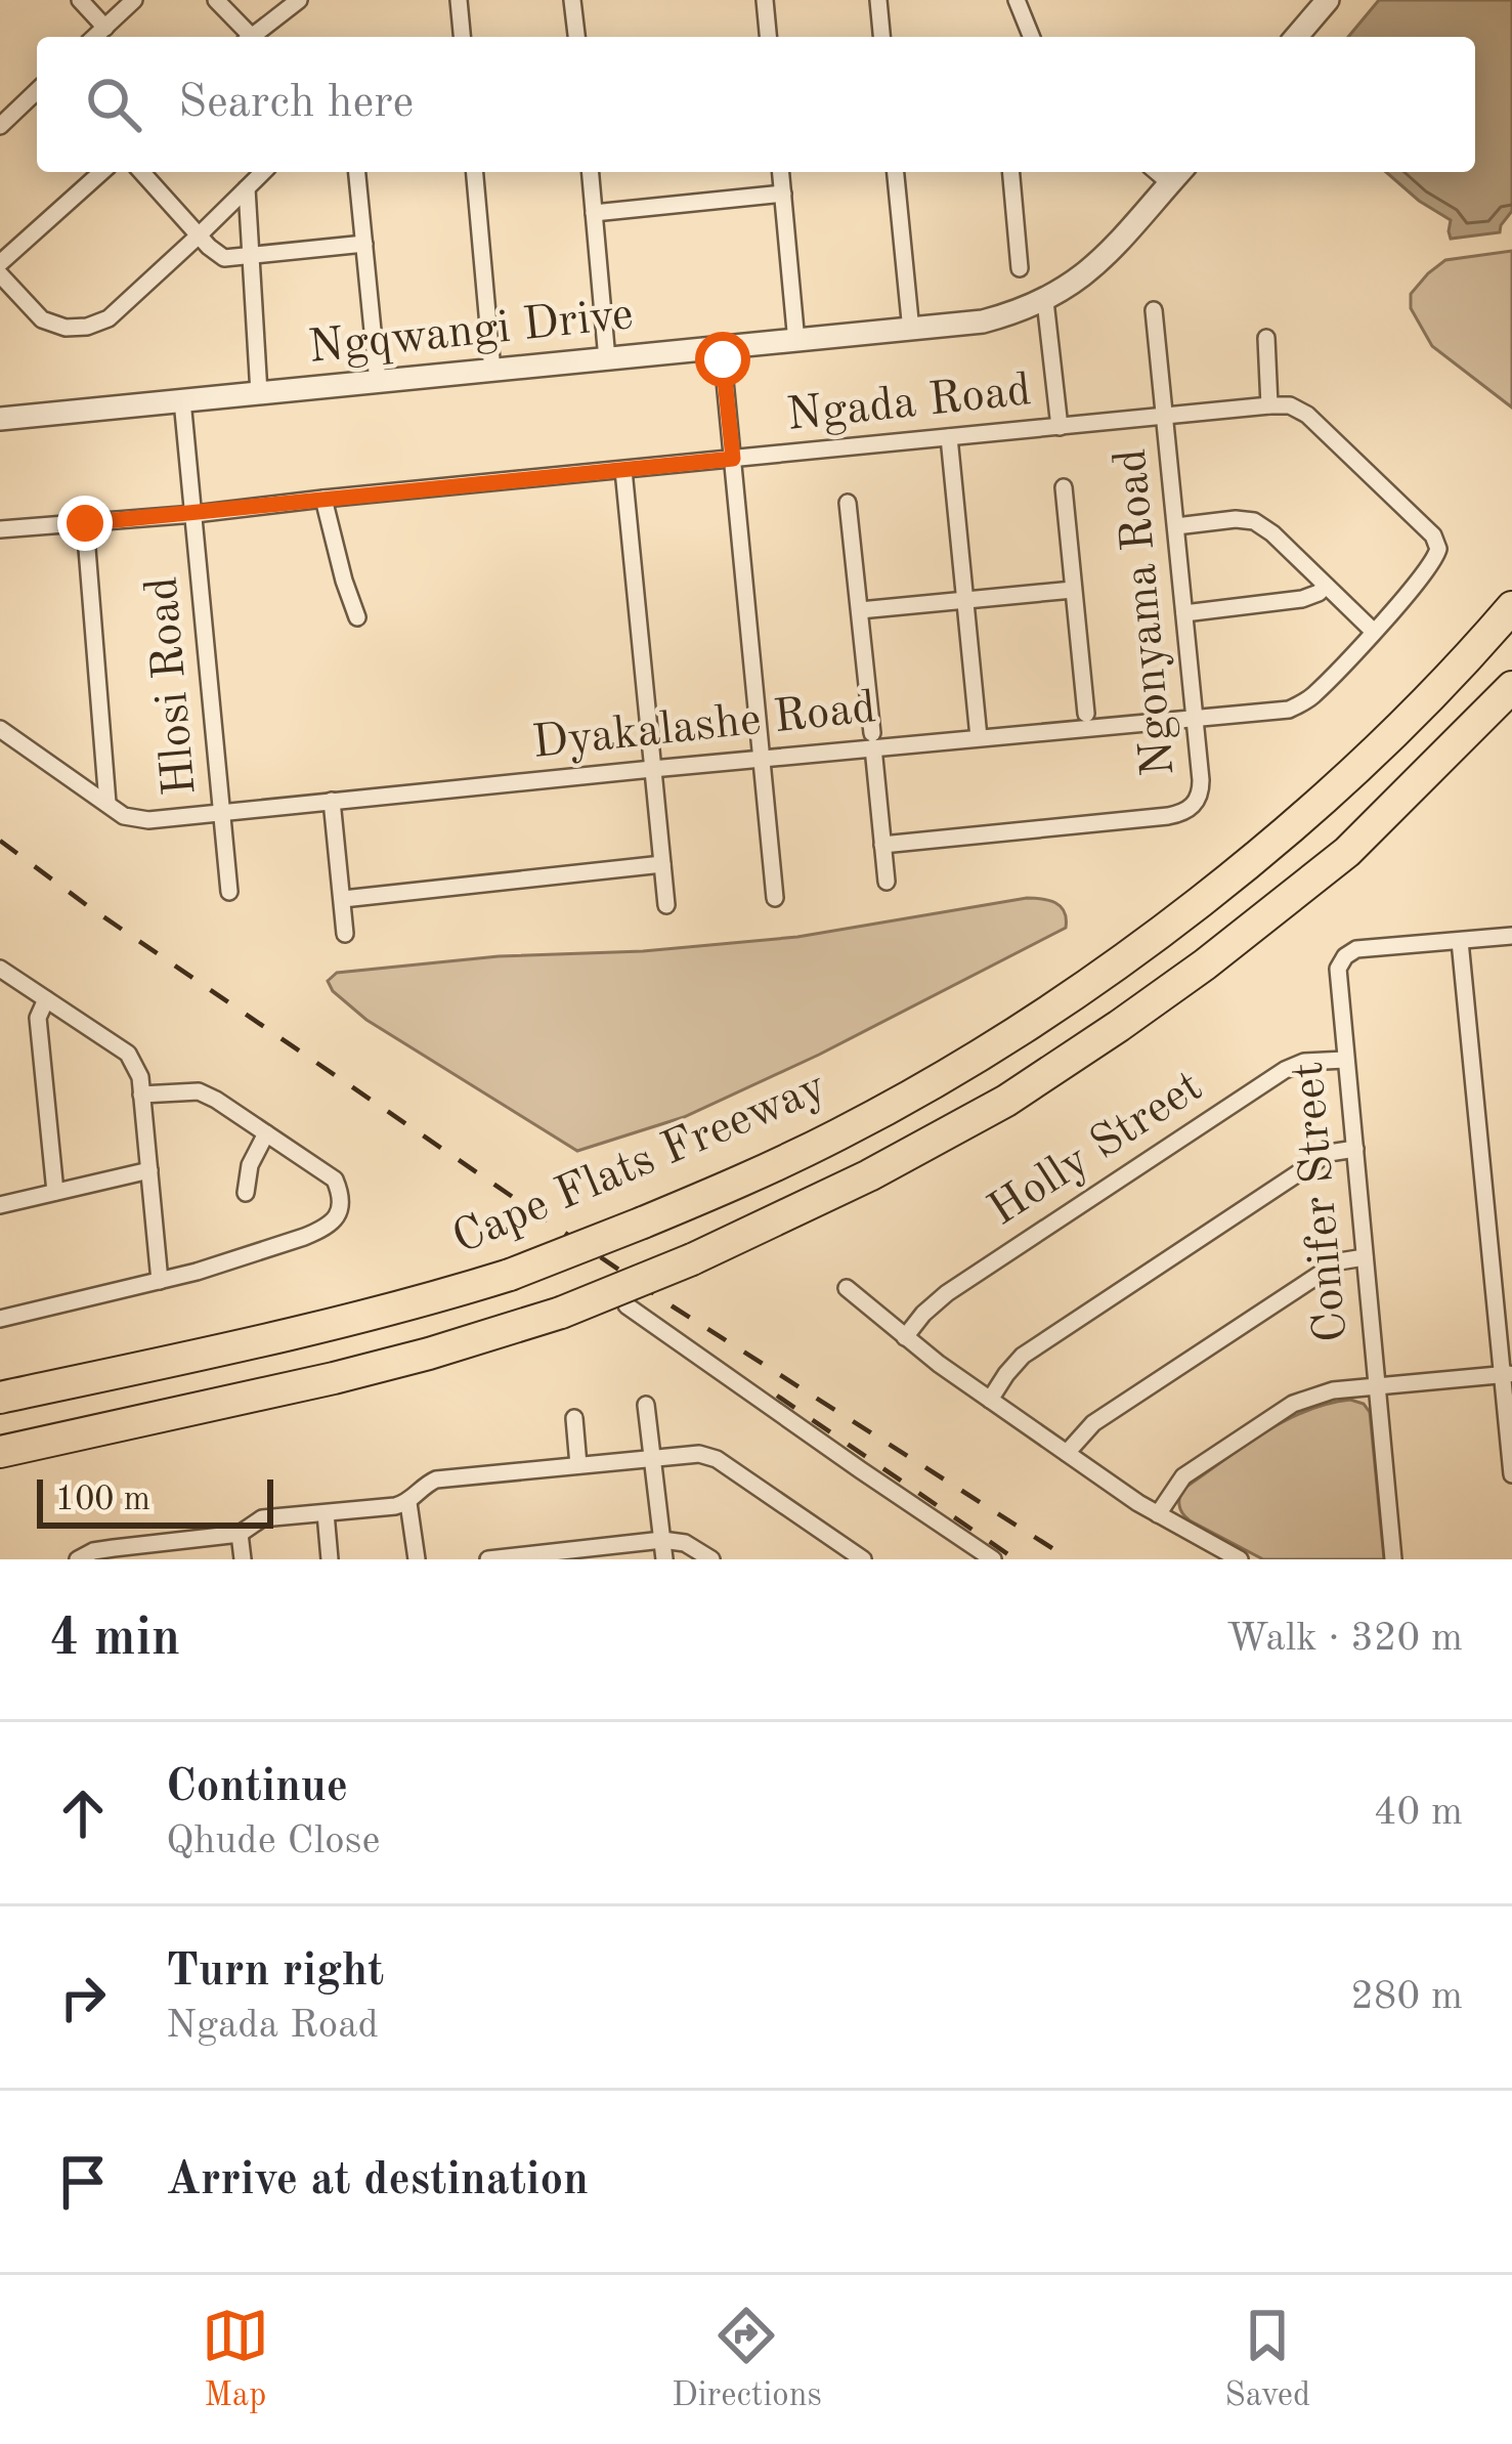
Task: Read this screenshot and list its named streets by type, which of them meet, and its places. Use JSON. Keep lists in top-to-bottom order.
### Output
{
  "streets": {
    "highway": ["Cape Flats Freeway"],
    "street": [
      "Ngqwangi Drive",
      "Ngada Road",
      "Ngonyama Road",
      "Hlosi Road",
      "Dyakalashe Road",
      "Holly Street",
      "Conifer Street"
    ]
  },
  "crossings": [
    ["Ngqwangi Drive", "Hlosi Road"],
    ["Ngada Road", "Ngonyama Road"],
    ["Ngada Road", "Hlosi Road"],
    ["Ngada Road", "Dyakalashe Road"],
    ["Ngonyama Road", "Dyakalashe Road"],
    ["Hlosi Road", "Dyakalashe Road"],
    ["Holly Street", "Conifer Street"]
  ],
  "scale_bar": "100 m",
  "page": {
    "search": "Search here",
    "scale": "100 m",
    "heading": ["4 min", "Walk · 320 m"],
    "list": [
      ["Continue", "Qhude Close", "40 m"],
      ["Turn right", "Ngada Road", "280 m"],
      "Arrive at destination"
    ],
    "nav": ["Map", "Directions", "Saved"]
  }
}
